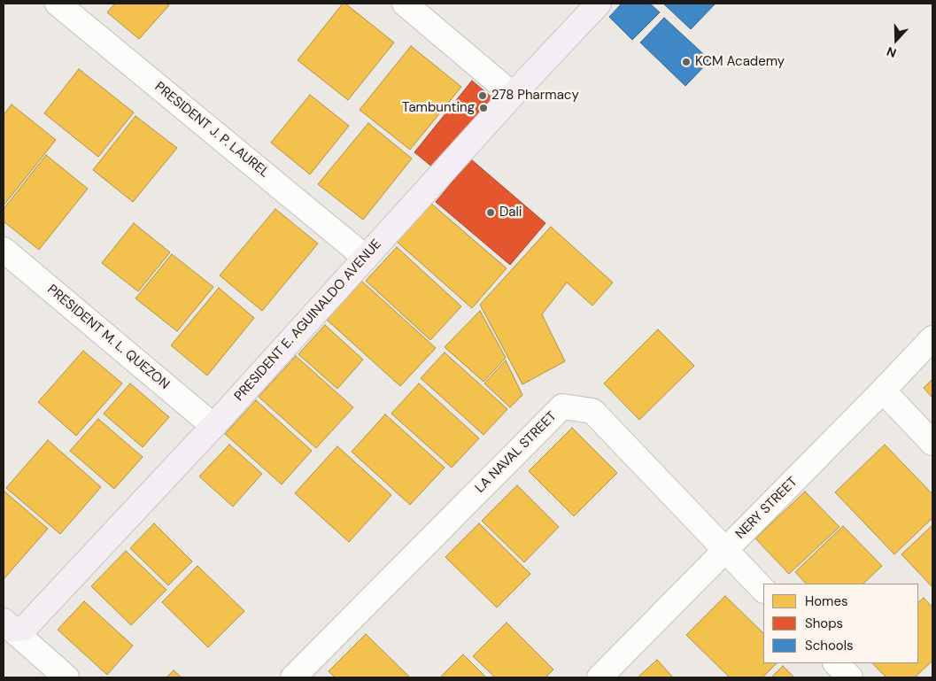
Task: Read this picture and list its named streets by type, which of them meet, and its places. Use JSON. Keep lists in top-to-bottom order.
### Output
{
  "streets": {
    "main road": ["PRESIDENT E. AGUINALDO AVENUE"],
    "street": [
      "PRESIDENT J. P. LAUREL",
      "PRESIDENT M. L. QUEZON",
      "LA NAVAL STREET",
      "NERY STREET"
    ]
  },
  "crossings": [
    ["PRESIDENT J. P. LAUREL", "PRESIDENT E. AGUINALDO AVENUE"],
    ["PRESIDENT E. AGUINALDO AVENUE", "PRESIDENT M. L. QUEZON"],
    ["LA NAVAL STREET", "NERY STREET"]
  ],
  "places": [
    "KCM Academy",
    "278 Pharmacy",
    "Tambunting",
    "Dali"
  ],
  "legend": ["Homes", "Shops", "Schools"],
  "north": "bottom"
}
